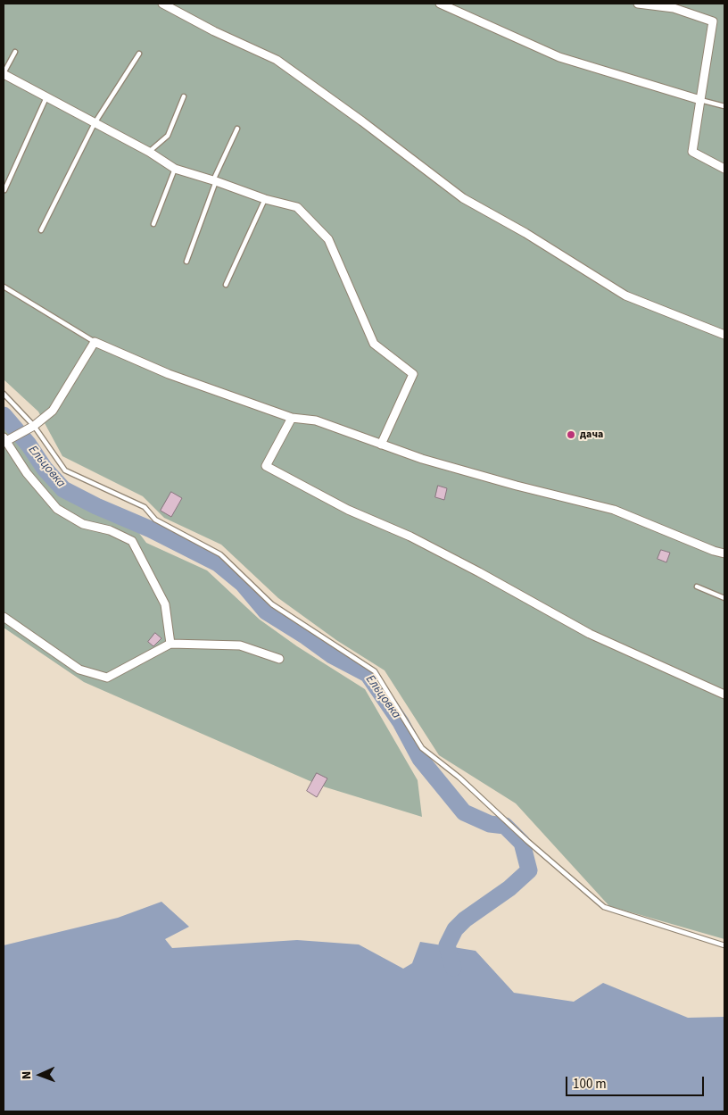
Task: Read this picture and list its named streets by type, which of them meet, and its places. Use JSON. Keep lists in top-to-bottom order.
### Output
{
  "water": ["Ельцовка"],
  "places": ["дача"],
  "scale_bar": "100 m",
  "north": "left"
}
